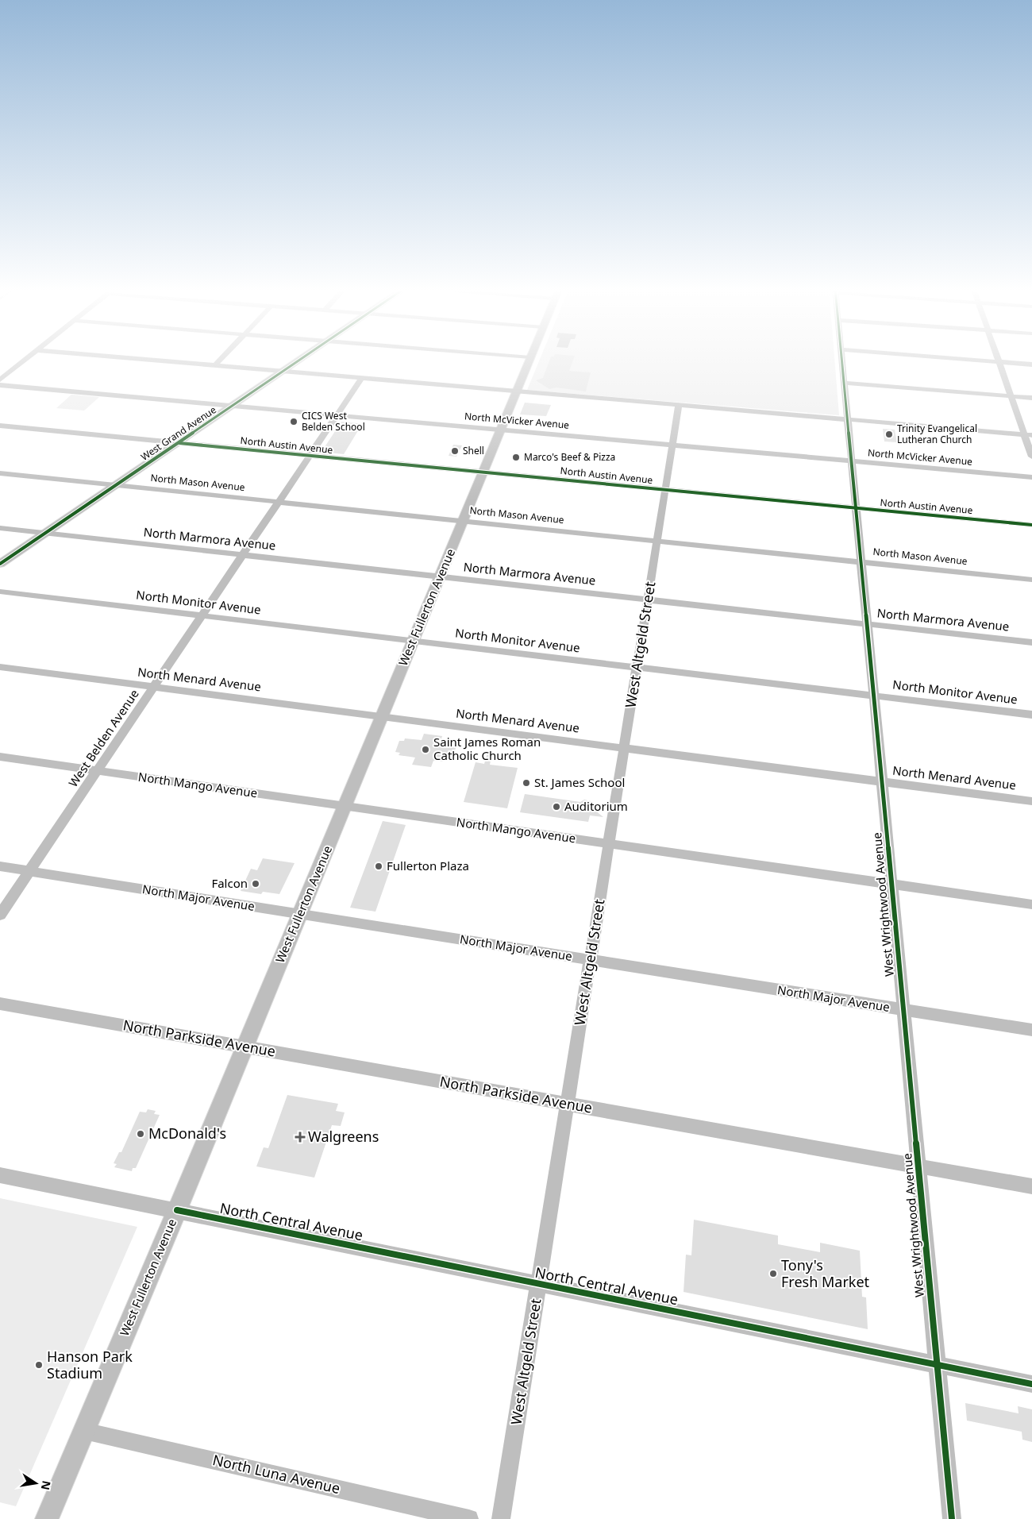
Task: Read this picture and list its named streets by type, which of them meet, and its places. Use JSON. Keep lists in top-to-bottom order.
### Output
{
  "streets": {
    "main road": ["West Grand Avenue", "West Fullerton Avenue"],
    "street": [
      "North McVicker Avenue",
      "North Austin Avenue",
      "North Mason Avenue",
      "North Marmora Avenue",
      "North Monitor Avenue",
      "West Altgeld Street",
      "North Menard Avenue",
      "West Belden Avenue",
      "North Mango Avenue",
      "North Major Avenue",
      "West Wrightwood Avenue",
      "North Parkside Avenue",
      "North Central Avenue",
      "North Luna Avenue"
    ]
  },
  "crossings": [
    ["North McVicker Avenue", "West Grand Avenue"],
    ["North McVicker Avenue", "West Fullerton Avenue"],
    ["North McVicker Avenue", "West Altgeld Street"],
    ["North McVicker Avenue", "West Belden Avenue"],
    ["North McVicker Avenue", "West Wrightwood Avenue"],
    ["West Grand Avenue", "North Austin Avenue"],
    ["West Grand Avenue", "North Mason Avenue"],
    ["West Grand Avenue", "North Marmora Avenue"],
    ["North Austin Avenue", "West Fullerton Avenue"],
    ["North Austin Avenue", "West Altgeld Street"],
    ["North Austin Avenue", "West Belden Avenue"],
    ["North Austin Avenue", "West Wrightwood Avenue"],
    ["North Mason Avenue", "West Fullerton Avenue"],
    ["North Mason Avenue", "West Altgeld Street"],
    ["North Mason Avenue", "West Belden Avenue"],
    ["North Mason Avenue", "West Wrightwood Avenue"],
    ["North Marmora Avenue", "West Fullerton Avenue"],
    ["North Marmora Avenue", "West Altgeld Street"],
    ["North Marmora Avenue", "West Belden Avenue"],
    ["North Marmora Avenue", "West Wrightwood Avenue"],
    ["North Monitor Avenue", "West Fullerton Avenue"],
    ["North Monitor Avenue", "West Altgeld Street"],
    ["North Monitor Avenue", "West Belden Avenue"],
    ["North Monitor Avenue", "West Wrightwood Avenue"],
    ["West Fullerton Avenue", "North Menard Avenue"],
    ["West Fullerton Avenue", "North Mango Avenue"],
    ["West Fullerton Avenue", "North Major Avenue"],
    ["West Fullerton Avenue", "North Parkside Avenue"],
    ["West Fullerton Avenue", "North Central Avenue"],
    ["West Fullerton Avenue", "North Luna Avenue"],
    ["West Altgeld Street", "North Menard Avenue"],
    ["West Altgeld Street", "North Mango Avenue"],
    ["West Altgeld Street", "North Major Avenue"],
    ["West Altgeld Street", "North Parkside Avenue"],
    ["West Altgeld Street", "North Central Avenue"],
    ["North Menard Avenue", "West Belden Avenue"],
    ["North Menard Avenue", "West Wrightwood Avenue"],
    ["West Belden Avenue", "North Mango Avenue"],
    ["West Belden Avenue", "North Major Avenue"],
    ["North Mango Avenue", "West Wrightwood Avenue"],
    ["North Major Avenue", "West Wrightwood Avenue"],
    ["West Wrightwood Avenue", "North Parkside Avenue"],
    ["West Wrightwood Avenue", "North Central Avenue"]
  ],
  "places": {
    "other": [
      "CICS West Belden School",
      "Trinity Evangelical Lutheran Church",
      "Shell",
      "Marco's Beef & Pizza",
      "Saint James Roman Catholic Church",
      "St. James School",
      "Auditorium",
      "Fullerton Plaza",
      "Falcon",
      "McDonald's",
      "Tony's Fresh Market",
      "Hanson Park Stadium"
    ],
    "health": ["Walgreens"]
  },
  "north": "right"
}
